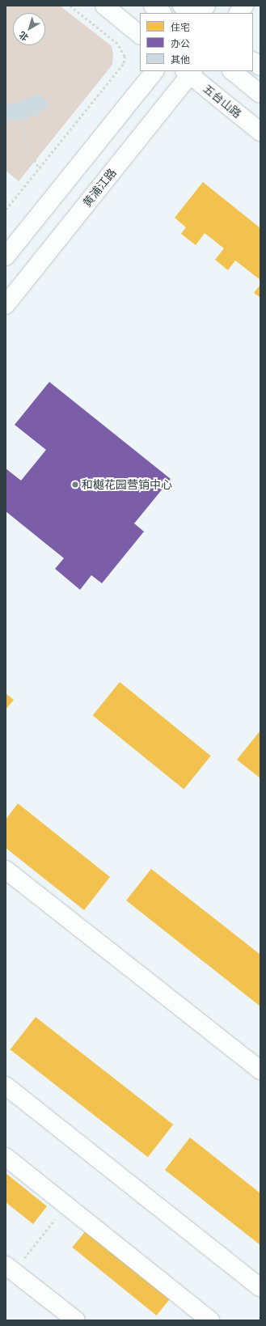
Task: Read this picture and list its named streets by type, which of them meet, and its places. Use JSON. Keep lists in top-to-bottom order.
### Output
{
  "streets": {
    "street": ["五台山路", "黄浦江路"]
  },
  "crossings": [
    ["五台山路", "黄浦江路"]
  ],
  "places": ["和樾花园营销中心"],
  "legend": ["住宅", "办公", "其他"],
  "north": "bottom left"
}
